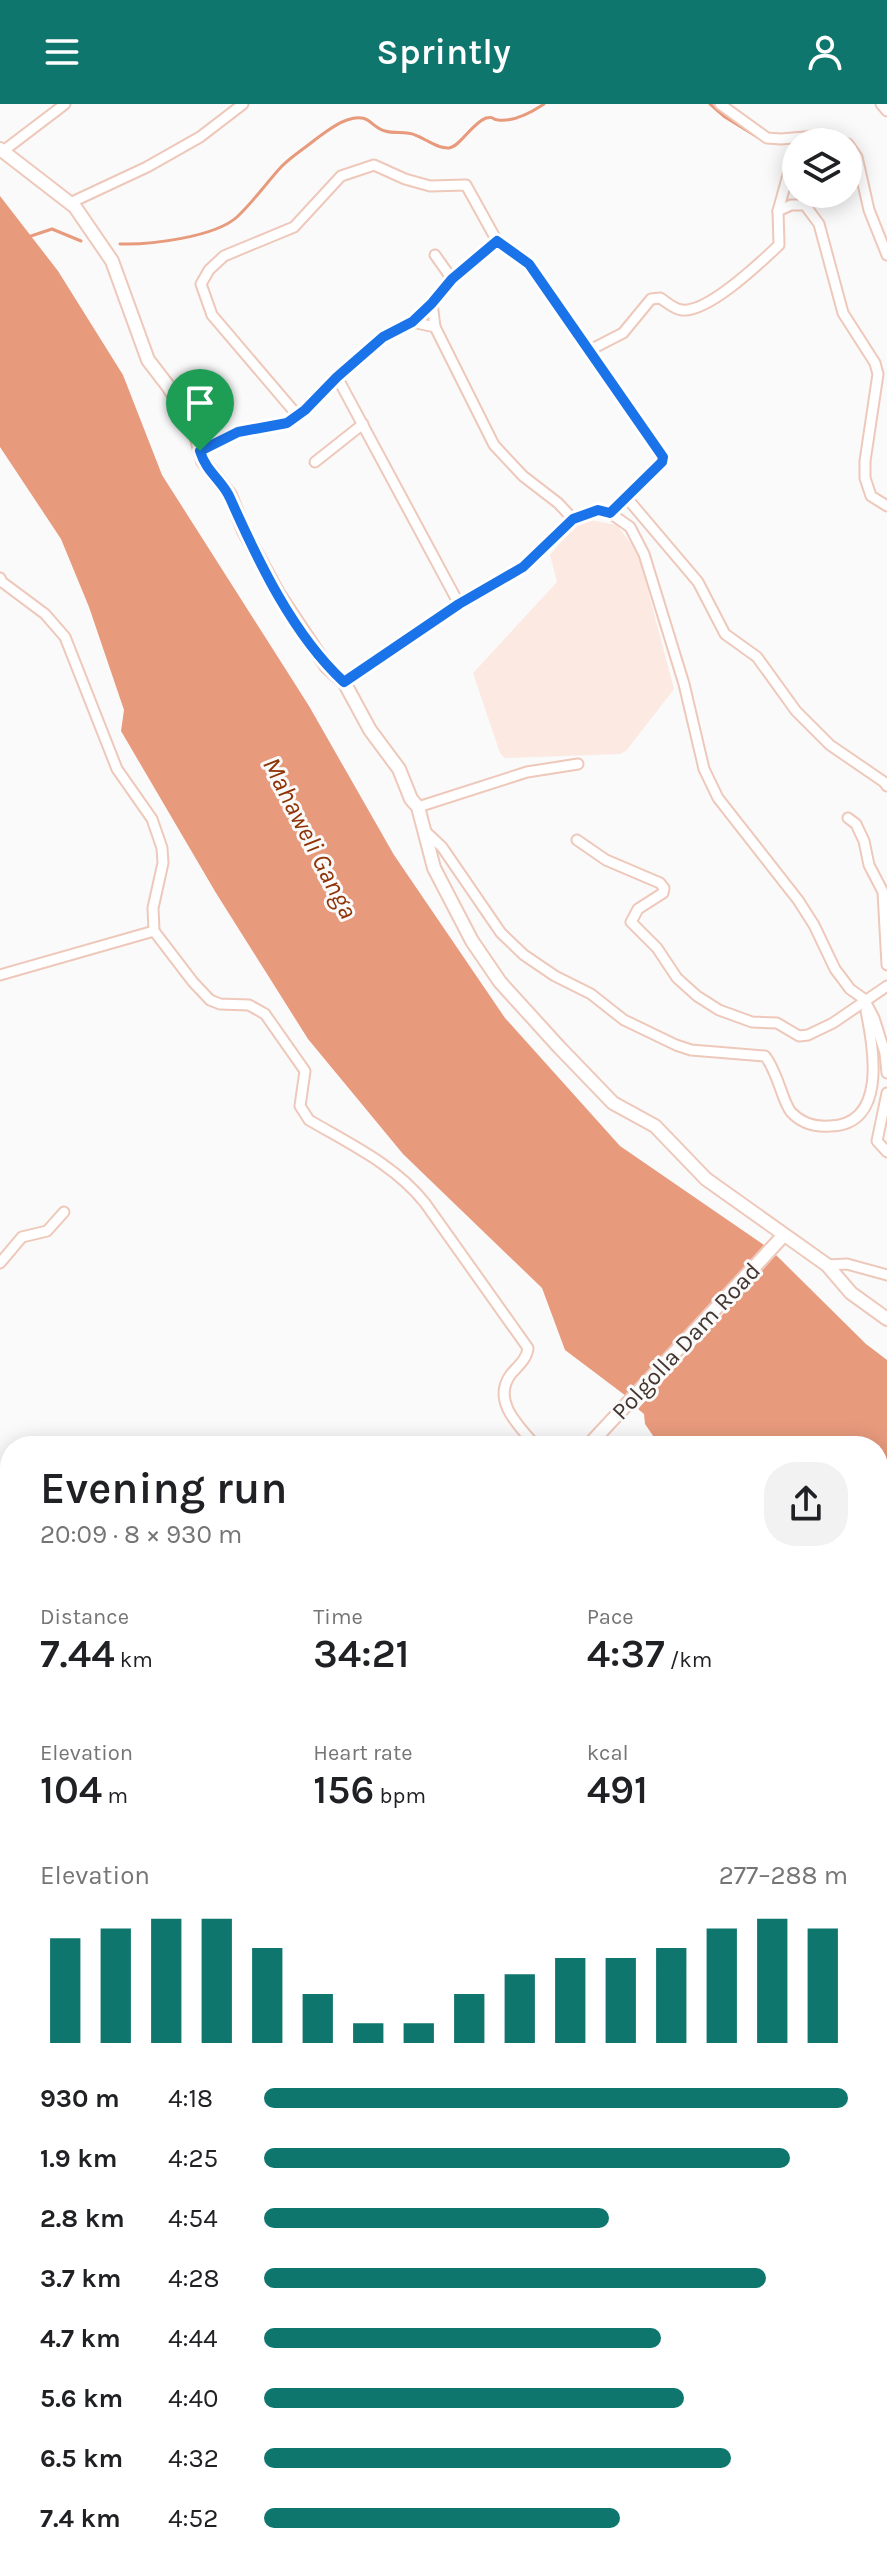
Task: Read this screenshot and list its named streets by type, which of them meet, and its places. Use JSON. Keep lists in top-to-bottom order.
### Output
{
  "streets": {
    "street": ["Polgolla Dam Road"]
  },
  "water": ["Mahaweli Ganga"],
  "page": {
    "header": "Sprintly",
    "heading": ["Evening run", "20:09 · 8 × 930 m"],
    "stats": [
      ["Distance", "7.44 km"],
      ["Time", "34:21"],
      ["Pace", "4:37 /km"],
      ["Elevation", "104 m"],
      ["Heart rate", "156 bpm"],
      ["kcal", "491"]
    ],
    "chart": ["Elevation", "277–288 m"],
    "list": [
      {
        "name": "930 m",
        "note": "4:18"
      },
      {
        "name": "1.9 km",
        "note": "4:25"
      },
      {
        "name": "2.8 km",
        "note": "4:54"
      },
      {
        "name": "3.7 km",
        "note": "4:28"
      },
      {
        "name": "4.7 km",
        "note": "4:44"
      },
      {
        "name": "5.6 km",
        "note": "4:40"
      },
      {
        "name": "6.5 km",
        "note": "4:32"
      },
      {
        "name": "7.4 km",
        "note": "4:52"
      }
    ]
  }
}
